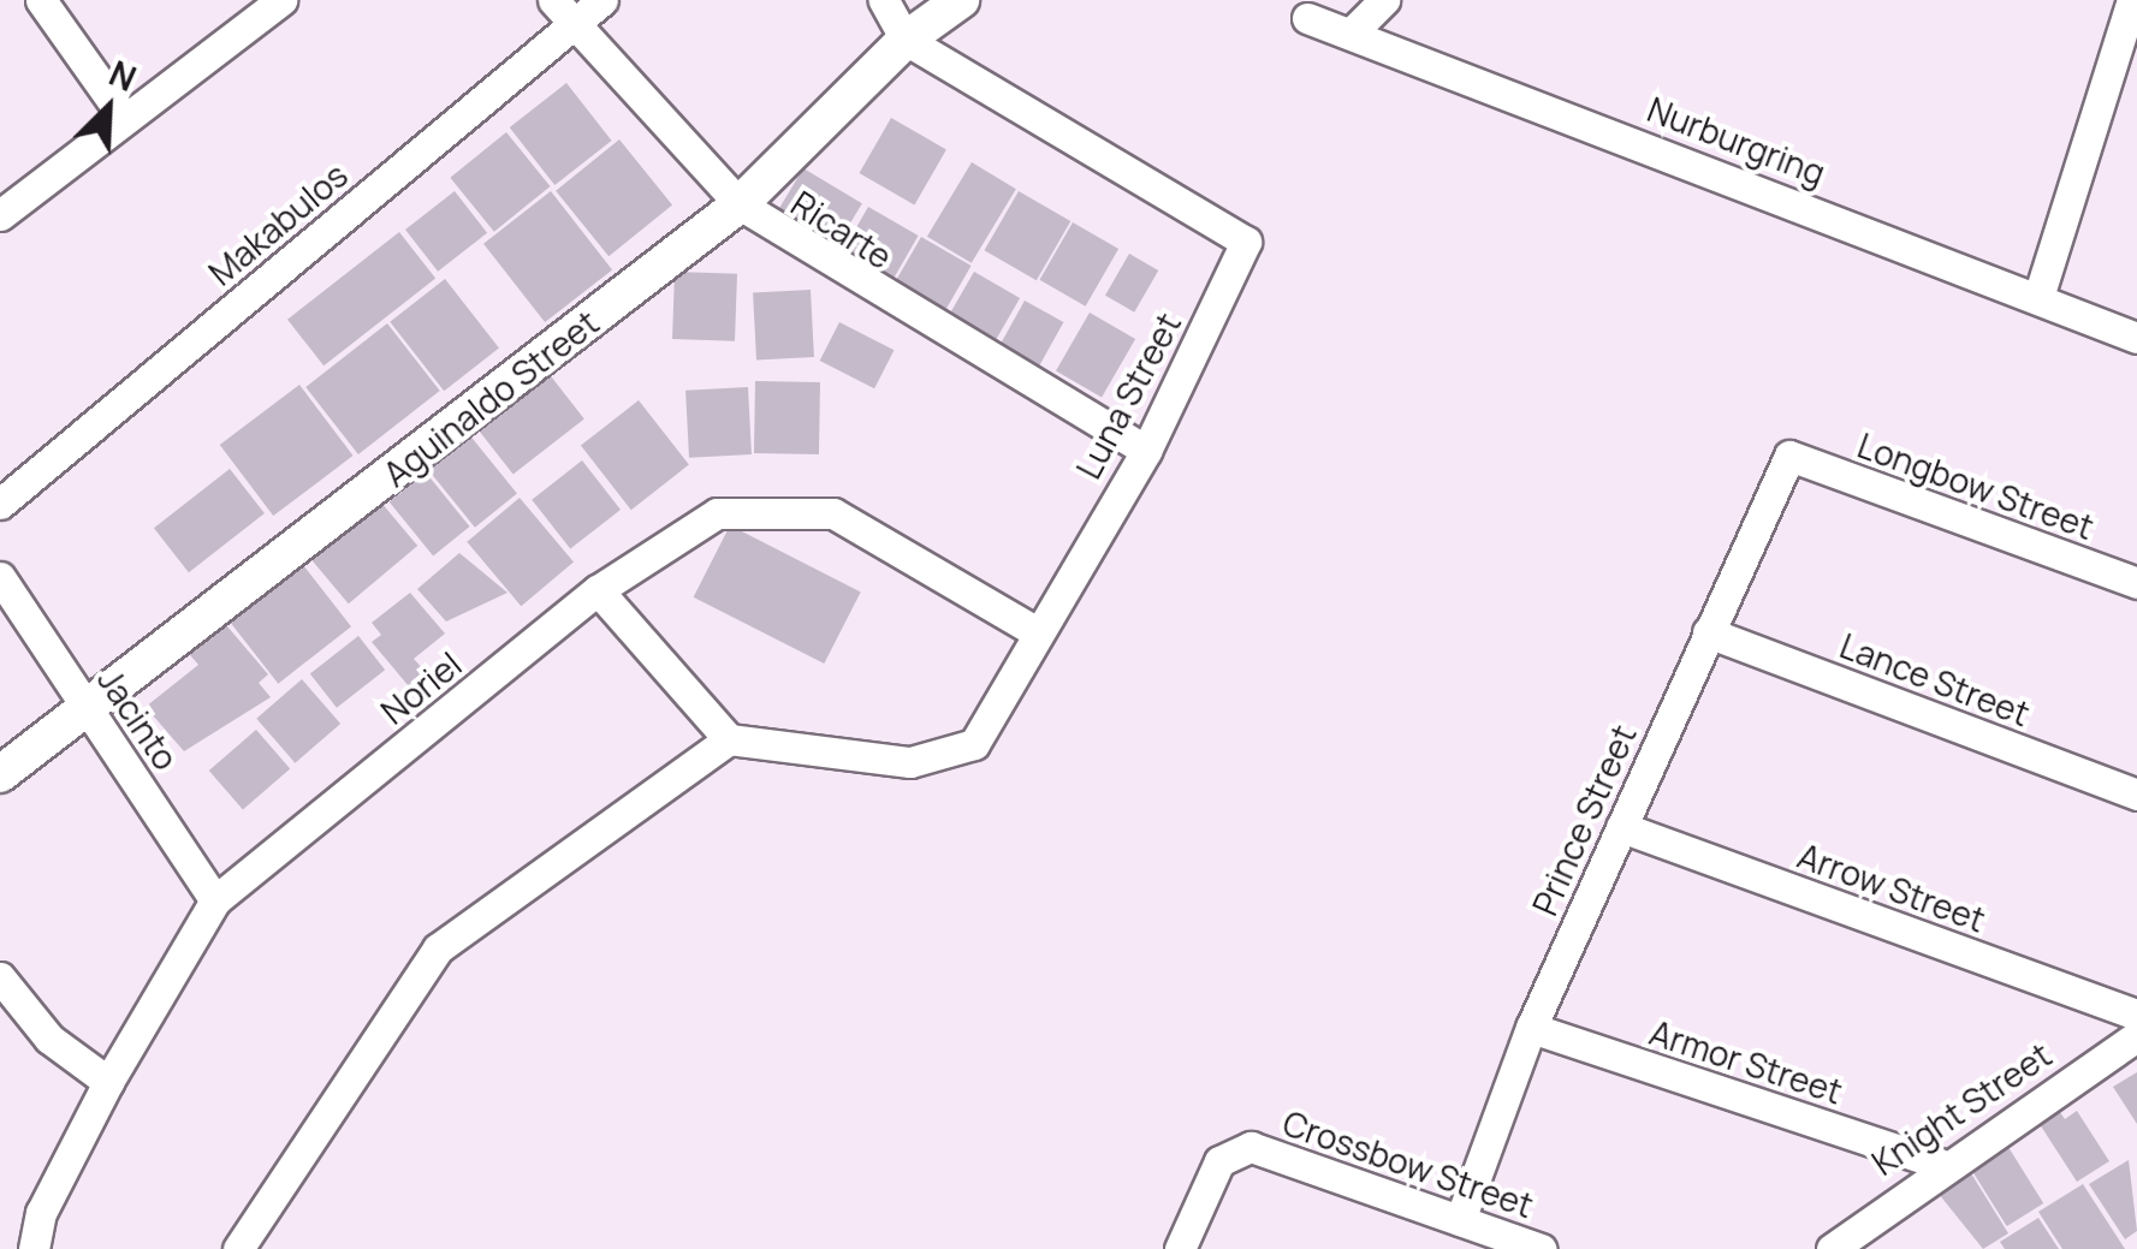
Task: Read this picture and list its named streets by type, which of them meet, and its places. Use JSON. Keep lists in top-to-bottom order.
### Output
{
  "streets": {
    "street": [
      "Nurburgring",
      "Makabulos",
      "Ricarte",
      "Luna Street",
      "Aguinaldo Street",
      "Longbow Street",
      "Lance Street",
      "Noriel",
      "Jacinto",
      "Prince Street",
      "Arrow Street",
      "Armor Street",
      "Knight Street",
      "Crossbow Street"
    ]
  },
  "crossings": [
    ["Makabulos", "Ricarte"],
    ["Ricarte", "Luna Street"],
    ["Ricarte", "Aguinaldo Street"],
    ["Luna Street", "Aguinaldo Street"],
    ["Luna Street", "Noriel"],
    ["Aguinaldo Street", "Jacinto"],
    ["Longbow Street", "Prince Street"],
    ["Lance Street", "Prince Street"],
    ["Noriel", "Jacinto"],
    ["Prince Street", "Arrow Street"],
    ["Prince Street", "Armor Street"],
    ["Prince Street", "Crossbow Street"],
    ["Armor Street", "Knight Street"]
  ],
  "north": "top right"
}
